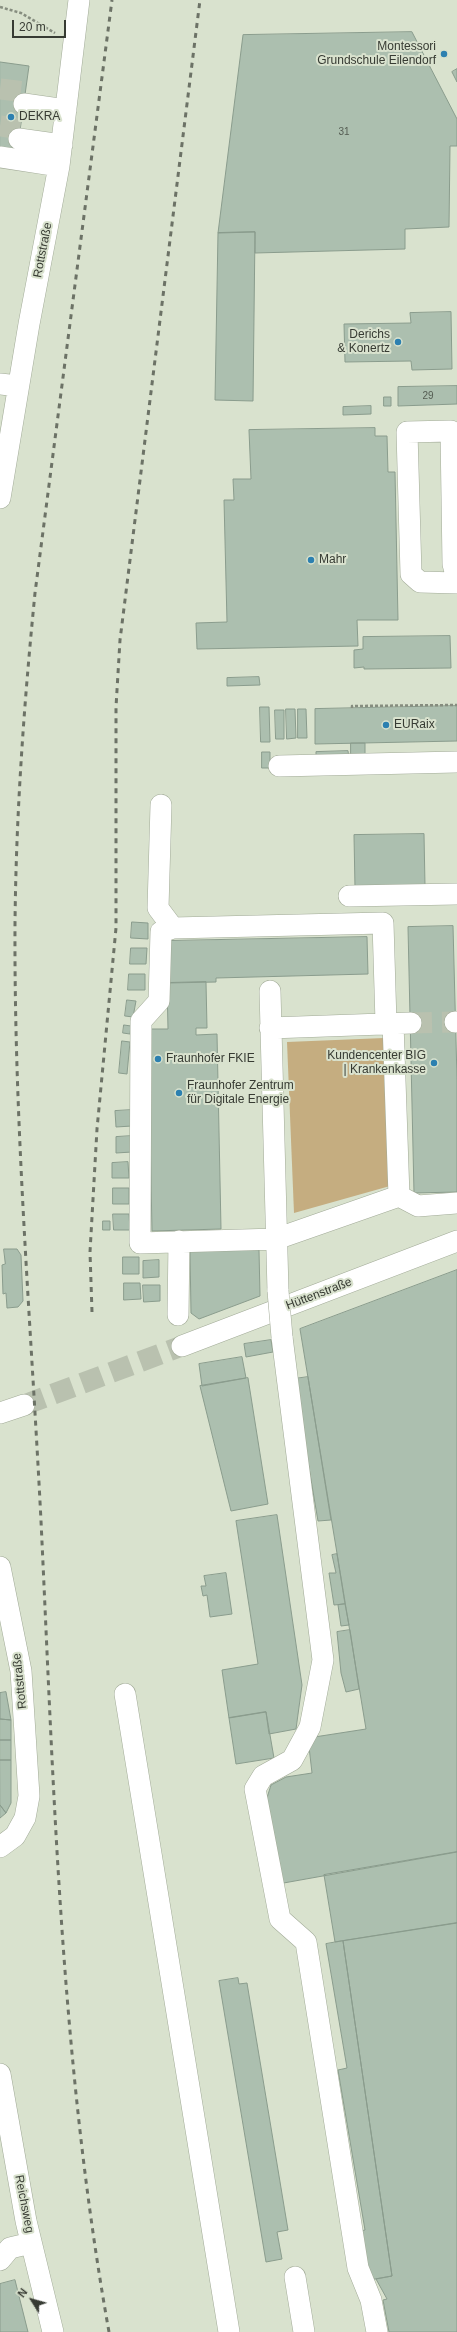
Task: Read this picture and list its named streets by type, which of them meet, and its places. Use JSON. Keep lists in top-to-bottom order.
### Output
{
  "streets": {
    "street": ["Rottstraße", "Hüttenstraße", "Reichsweg"]
  },
  "places": [
    "Montessori Grundschule Eilendorf",
    "DEKRA",
    "Derichs & Konertz",
    "Mahr",
    "EURaix",
    "Fraunhofer FKIE",
    "Kundencenter BIG | Krankenkasse",
    "Fraunhofer Zentrum für Digitale Energie"
  ],
  "house_numbers": ["31", "29"],
  "scale_bar": "20 m",
  "north": "top left"
}
